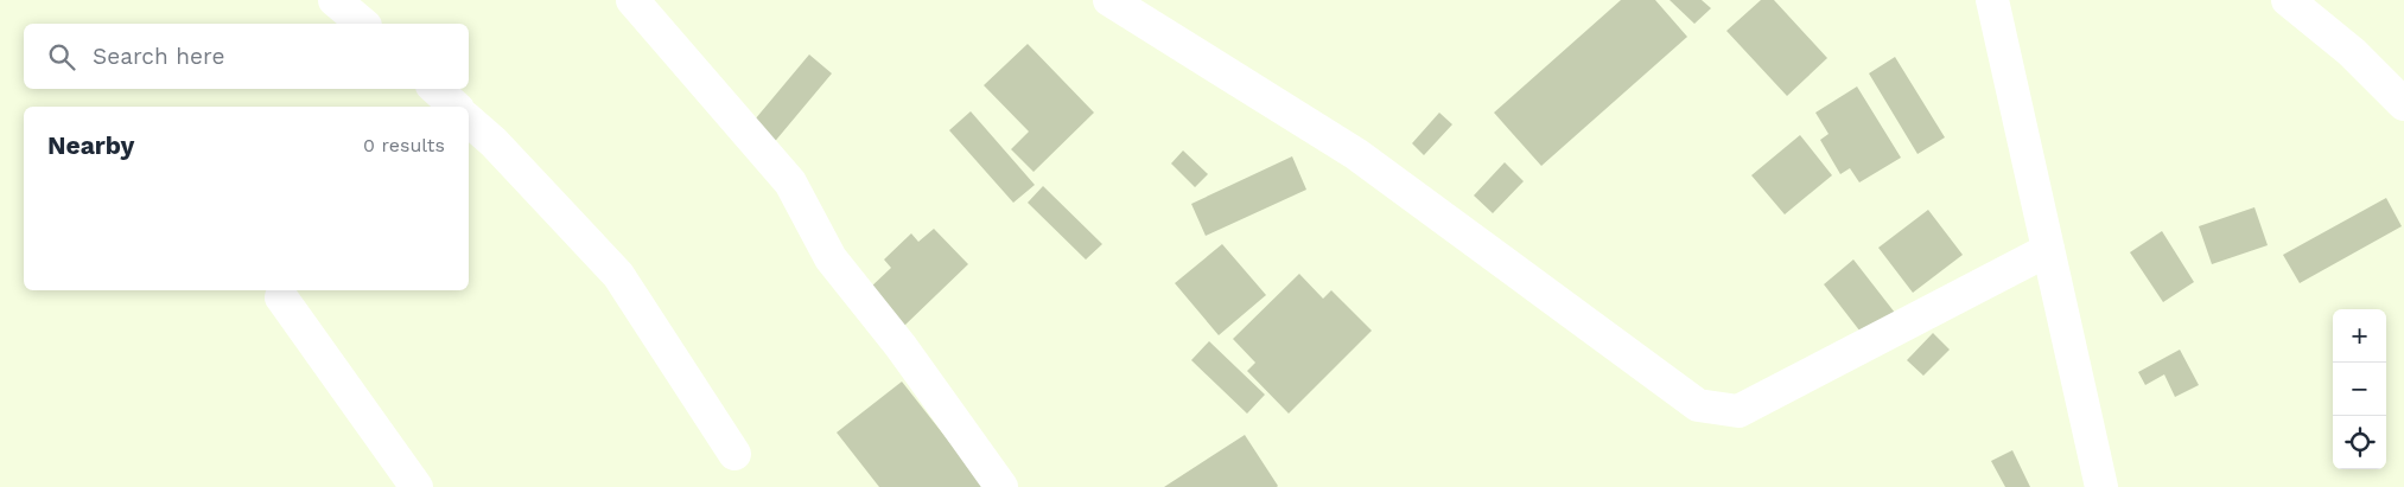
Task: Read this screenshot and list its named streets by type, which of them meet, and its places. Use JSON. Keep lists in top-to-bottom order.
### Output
{
  "page": {
    "search": "Search here",
    "heading": ["Nearby", "0 results"],
    "map_buttons": ["+", "−"]
  }
}
